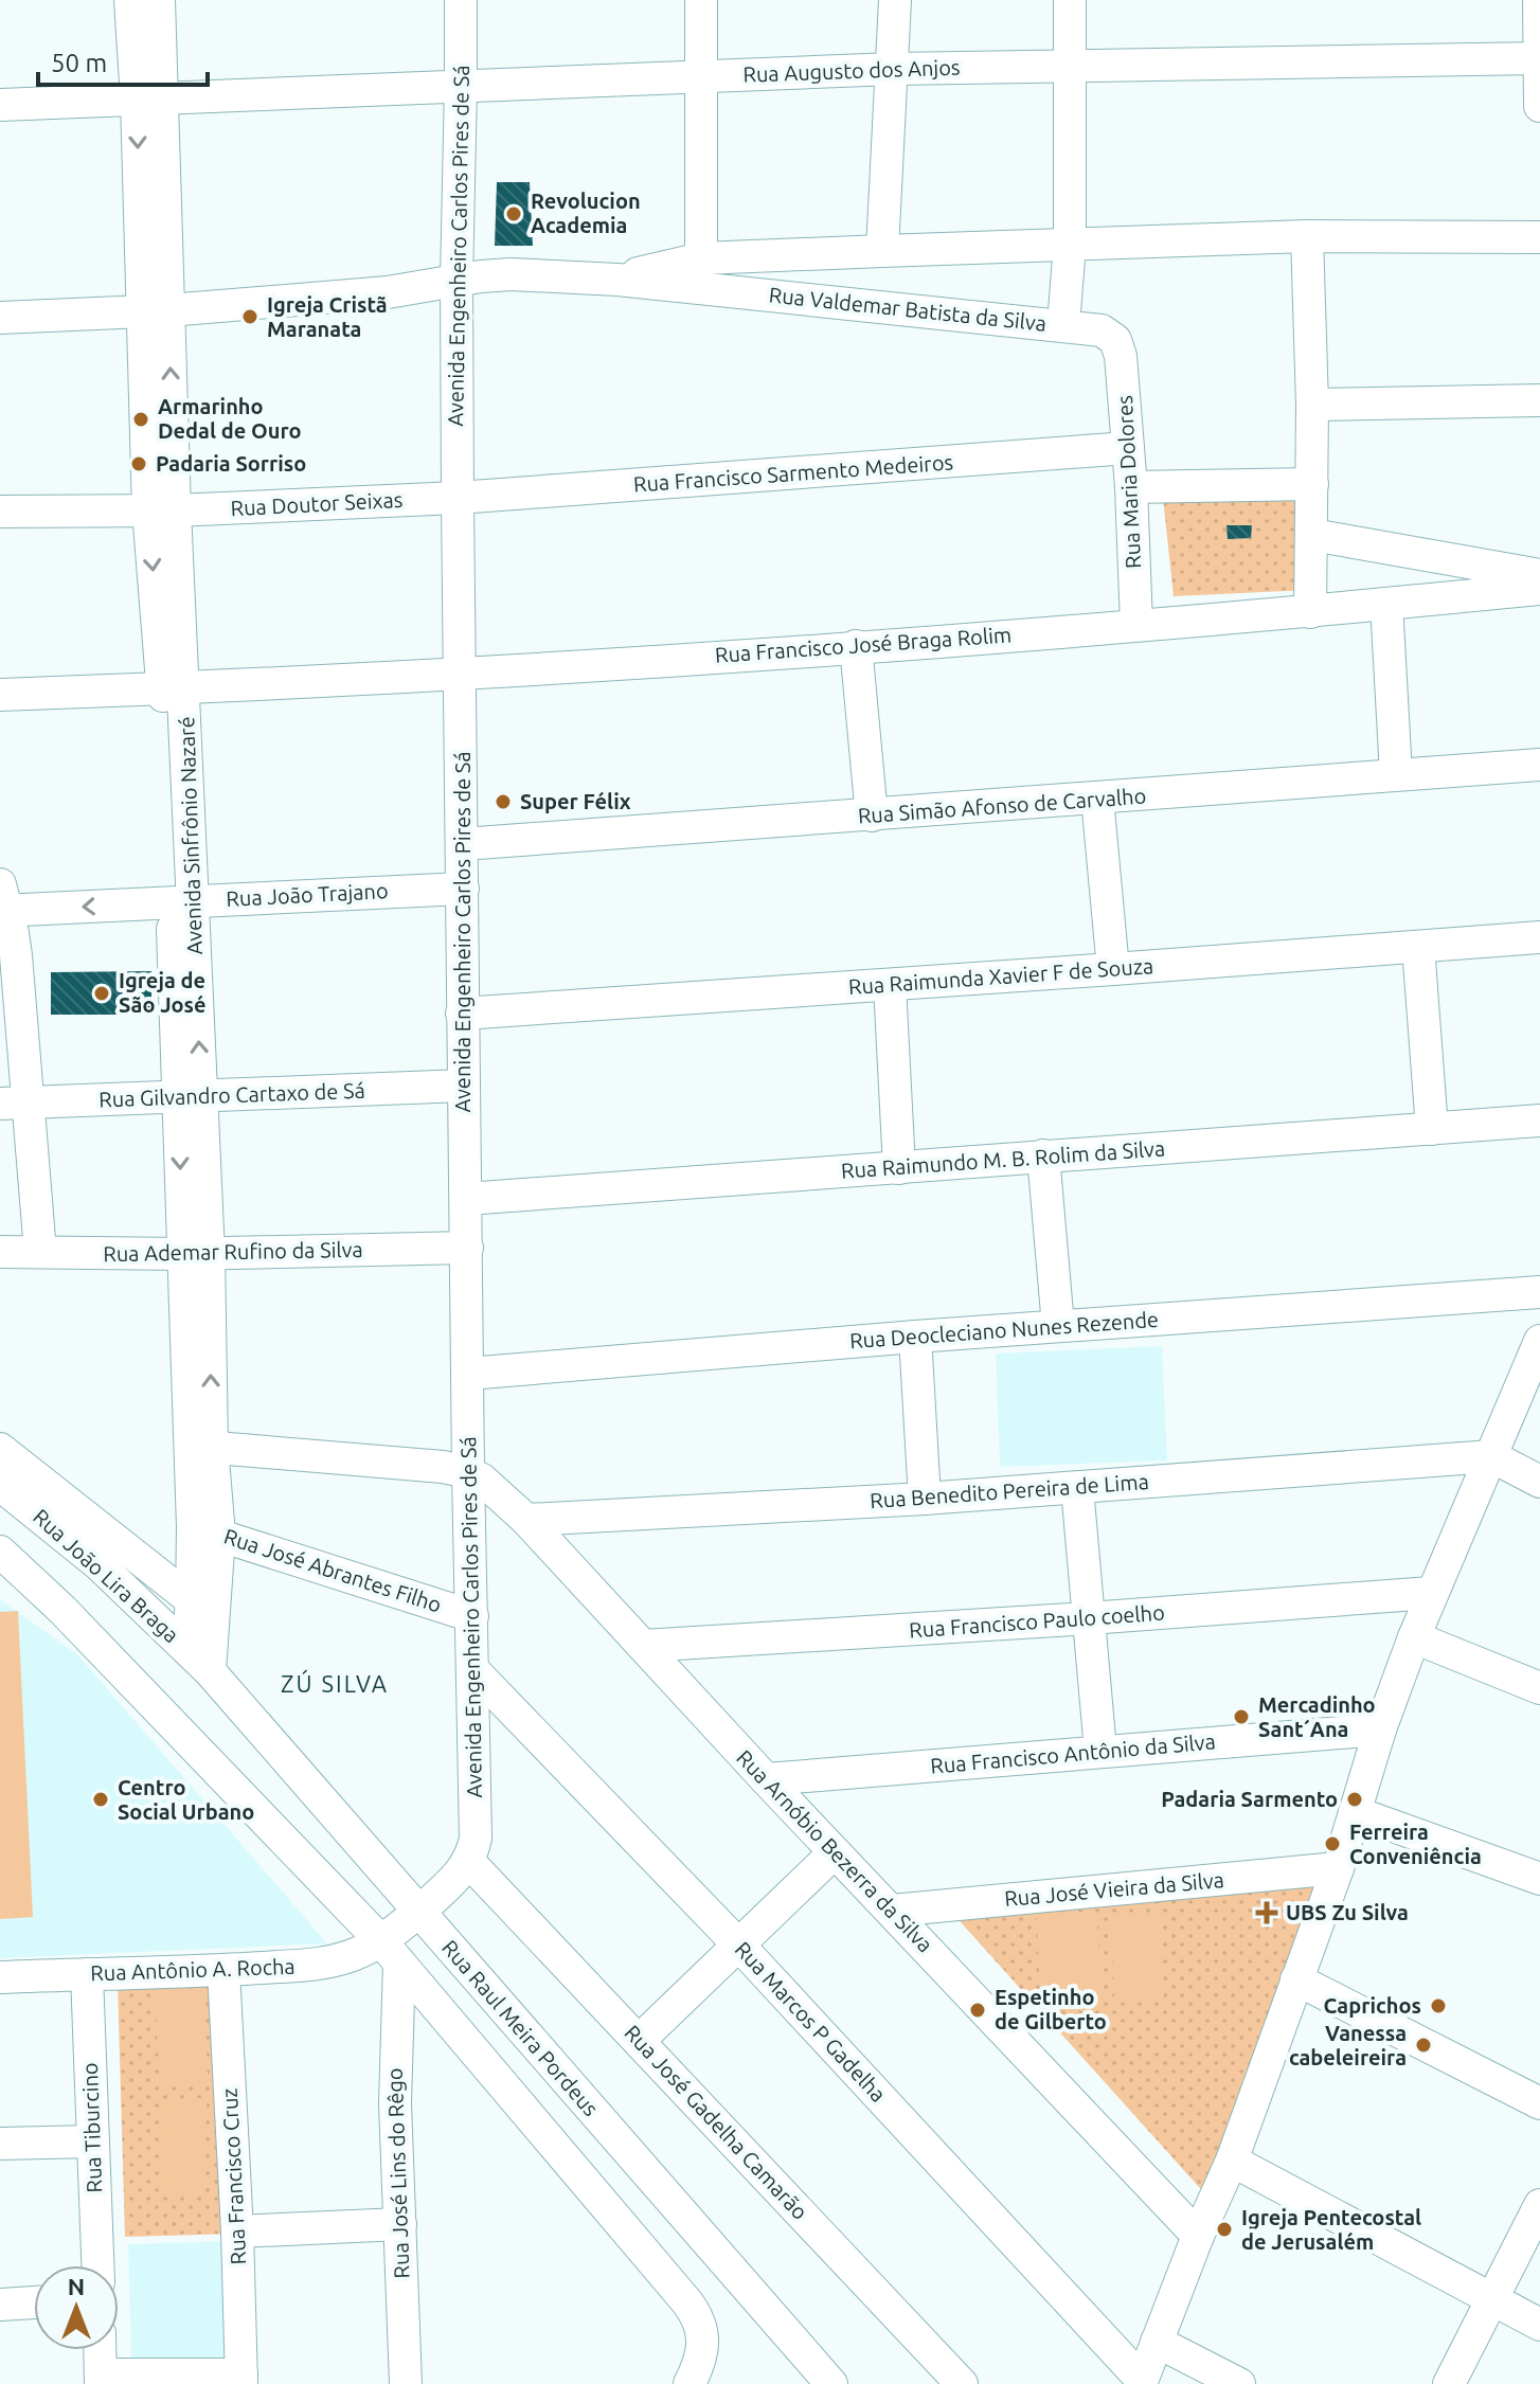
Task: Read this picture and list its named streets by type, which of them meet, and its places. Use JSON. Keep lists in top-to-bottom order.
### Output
{
  "streets": {
    "street": [
      "Rua Augusto dos Anjos",
      "Avenida Engenheiro Carlos Pires de Sá",
      "Rua Valdemar Batista da Silva",
      "Rua Francisco Sarmento Medeiros",
      "Rua Maria Dolores",
      "Rua Doutor Seixas",
      "Rua Francisco José Braga Rolim",
      "Rua Simão Afonso de Carvalho",
      "Avenida Sinfrônio Nazaré",
      "Rua João Trajano",
      "Rua Raimunda Xavier F de Souza",
      "Rua Gilvandro Cartaxo de Sá",
      "Rua Raimundo M. B. Rolim da Silva",
      "Rua Ademar Rufino da Silva",
      "Rua Deocleciano Nunes Rezende",
      "Rua Benedito Pereira de Lima",
      "Rua José Abrantes Filho",
      "Rua João Lira Braga",
      "Rua Francisco Paulo coelho",
      "Rua Francisco Antônio da Silva",
      "Rua Arnóbio Bezerra da Silva",
      "Rua José Vieira da Silva",
      "Rua Antônio A. Rocha",
      "Rua Marcos P Gadelha",
      "Rua Raul Meira Pordeus",
      "Rua José Gadelha Camarão",
      "Rua Tiburcino",
      "Rua José Lins do Rêgo",
      "Rua Francisco Cruz"
    ]
  },
  "crossings": [
    ["Rua Augusto dos Anjos", "Avenida Engenheiro Carlos Pires de Sá"],
    ["Rua Augusto dos Anjos", "Rua Valdemar Batista da Silva"],
    ["Rua Augusto dos Anjos", "Avenida Sinfrônio Nazaré"],
    ["Avenida Engenheiro Carlos Pires de Sá", "Rua Valdemar Batista da Silva"],
    ["Avenida Engenheiro Carlos Pires de Sá", "Rua Francisco Sarmento Medeiros"],
    ["Avenida Engenheiro Carlos Pires de Sá", "Rua Doutor Seixas"],
    ["Avenida Engenheiro Carlos Pires de Sá", "Rua Francisco José Braga Rolim"],
    ["Avenida Engenheiro Carlos Pires de Sá", "Rua Simão Afonso de Carvalho"],
    ["Avenida Engenheiro Carlos Pires de Sá", "Rua João Trajano"],
    ["Avenida Engenheiro Carlos Pires de Sá", "Rua Raimunda Xavier F de Souza"],
    ["Avenida Engenheiro Carlos Pires de Sá", "Rua Gilvandro Cartaxo de Sá"],
    ["Avenida Engenheiro Carlos Pires de Sá", "Rua Raimundo M. B. Rolim da Silva"],
    ["Avenida Engenheiro Carlos Pires de Sá", "Rua Ademar Rufino da Silva"],
    ["Avenida Engenheiro Carlos Pires de Sá", "Rua Deocleciano Nunes Rezende"],
    ["Avenida Engenheiro Carlos Pires de Sá", "Rua José Abrantes Filho"],
    ["Avenida Engenheiro Carlos Pires de Sá", "Rua Arnóbio Bezerra da Silva"],
    ["Avenida Engenheiro Carlos Pires de Sá", "Rua Antônio A. Rocha"],
    ["Avenida Engenheiro Carlos Pires de Sá", "Rua Marcos P Gadelha"],
    ["Avenida Engenheiro Carlos Pires de Sá", "Rua José Gadelha Camarão"],
    ["Rua Valdemar Batista da Silva", "Rua Maria Dolores"],
    ["Rua Valdemar Batista da Silva", "Avenida Sinfrônio Nazaré"],
    ["Rua Francisco Sarmento Medeiros", "Rua Maria Dolores"],
    ["Rua Francisco Sarmento Medeiros", "Rua Doutor Seixas"],
    ["Rua Maria Dolores", "Rua Francisco José Braga Rolim"],
    ["Rua Doutor Seixas", "Avenida Sinfrônio Nazaré"],
    ["Rua Francisco José Braga Rolim", "Avenida Sinfrônio Nazaré"],
    ["Avenida Sinfrônio Nazaré", "Rua João Trajano"],
    ["Avenida Sinfrônio Nazaré", "Rua Gilvandro Cartaxo de Sá"],
    ["Avenida Sinfrônio Nazaré", "Rua Ademar Rufino da Silva"],
    ["Avenida Sinfrônio Nazaré", "Rua José Abrantes Filho"],
    ["Avenida Sinfrônio Nazaré", "Rua João Lira Braga"],
    ["Avenida Sinfrônio Nazaré", "Rua Raul Meira Pordeus"],
    ["Rua Benedito Pereira de Lima", "Rua Arnóbio Bezerra da Silva"],
    ["Rua João Lira Braga", "Rua Raul Meira Pordeus"],
    ["Rua Francisco Paulo coelho", "Rua Arnóbio Bezerra da Silva"],
    ["Rua Francisco Antônio da Silva", "Rua Arnóbio Bezerra da Silva"],
    ["Rua Arnóbio Bezerra da Silva", "Rua José Vieira da Silva"],
    ["Rua Antônio A. Rocha", "Rua Raul Meira Pordeus"],
    ["Rua Antônio A. Rocha", "Rua José Gadelha Camarão"],
    ["Rua Antônio A. Rocha", "Rua Tiburcino"],
    ["Rua Antônio A. Rocha", "Rua José Lins do Rêgo"],
    ["Rua Antônio A. Rocha", "Rua Francisco Cruz"]
  ],
  "one_way": ["Rua João Trajano"],
  "districts": ["ZÚ SILVA"],
  "places": {
    "other": [
      "Revolucion Academia",
      "Igreja Cristã Maranata",
      "Armarinho Dedal de Ouro",
      "Padaria Sorriso",
      "Super Félix",
      "Igreja de São José",
      "Mercadinho Sant´Ana",
      "Centro Social Urbano",
      "Padaria Sarmento",
      "Ferreira Conveniência",
      "Caprichos",
      "Espetinho de Gilberto",
      "Vanessa cabeleireira",
      "Igreja Pentecostal de Jerusalém"
    ],
    "health": ["UBS Zu Silva"]
  },
  "scale_bar": "50 m",
  "north": "top"
}
